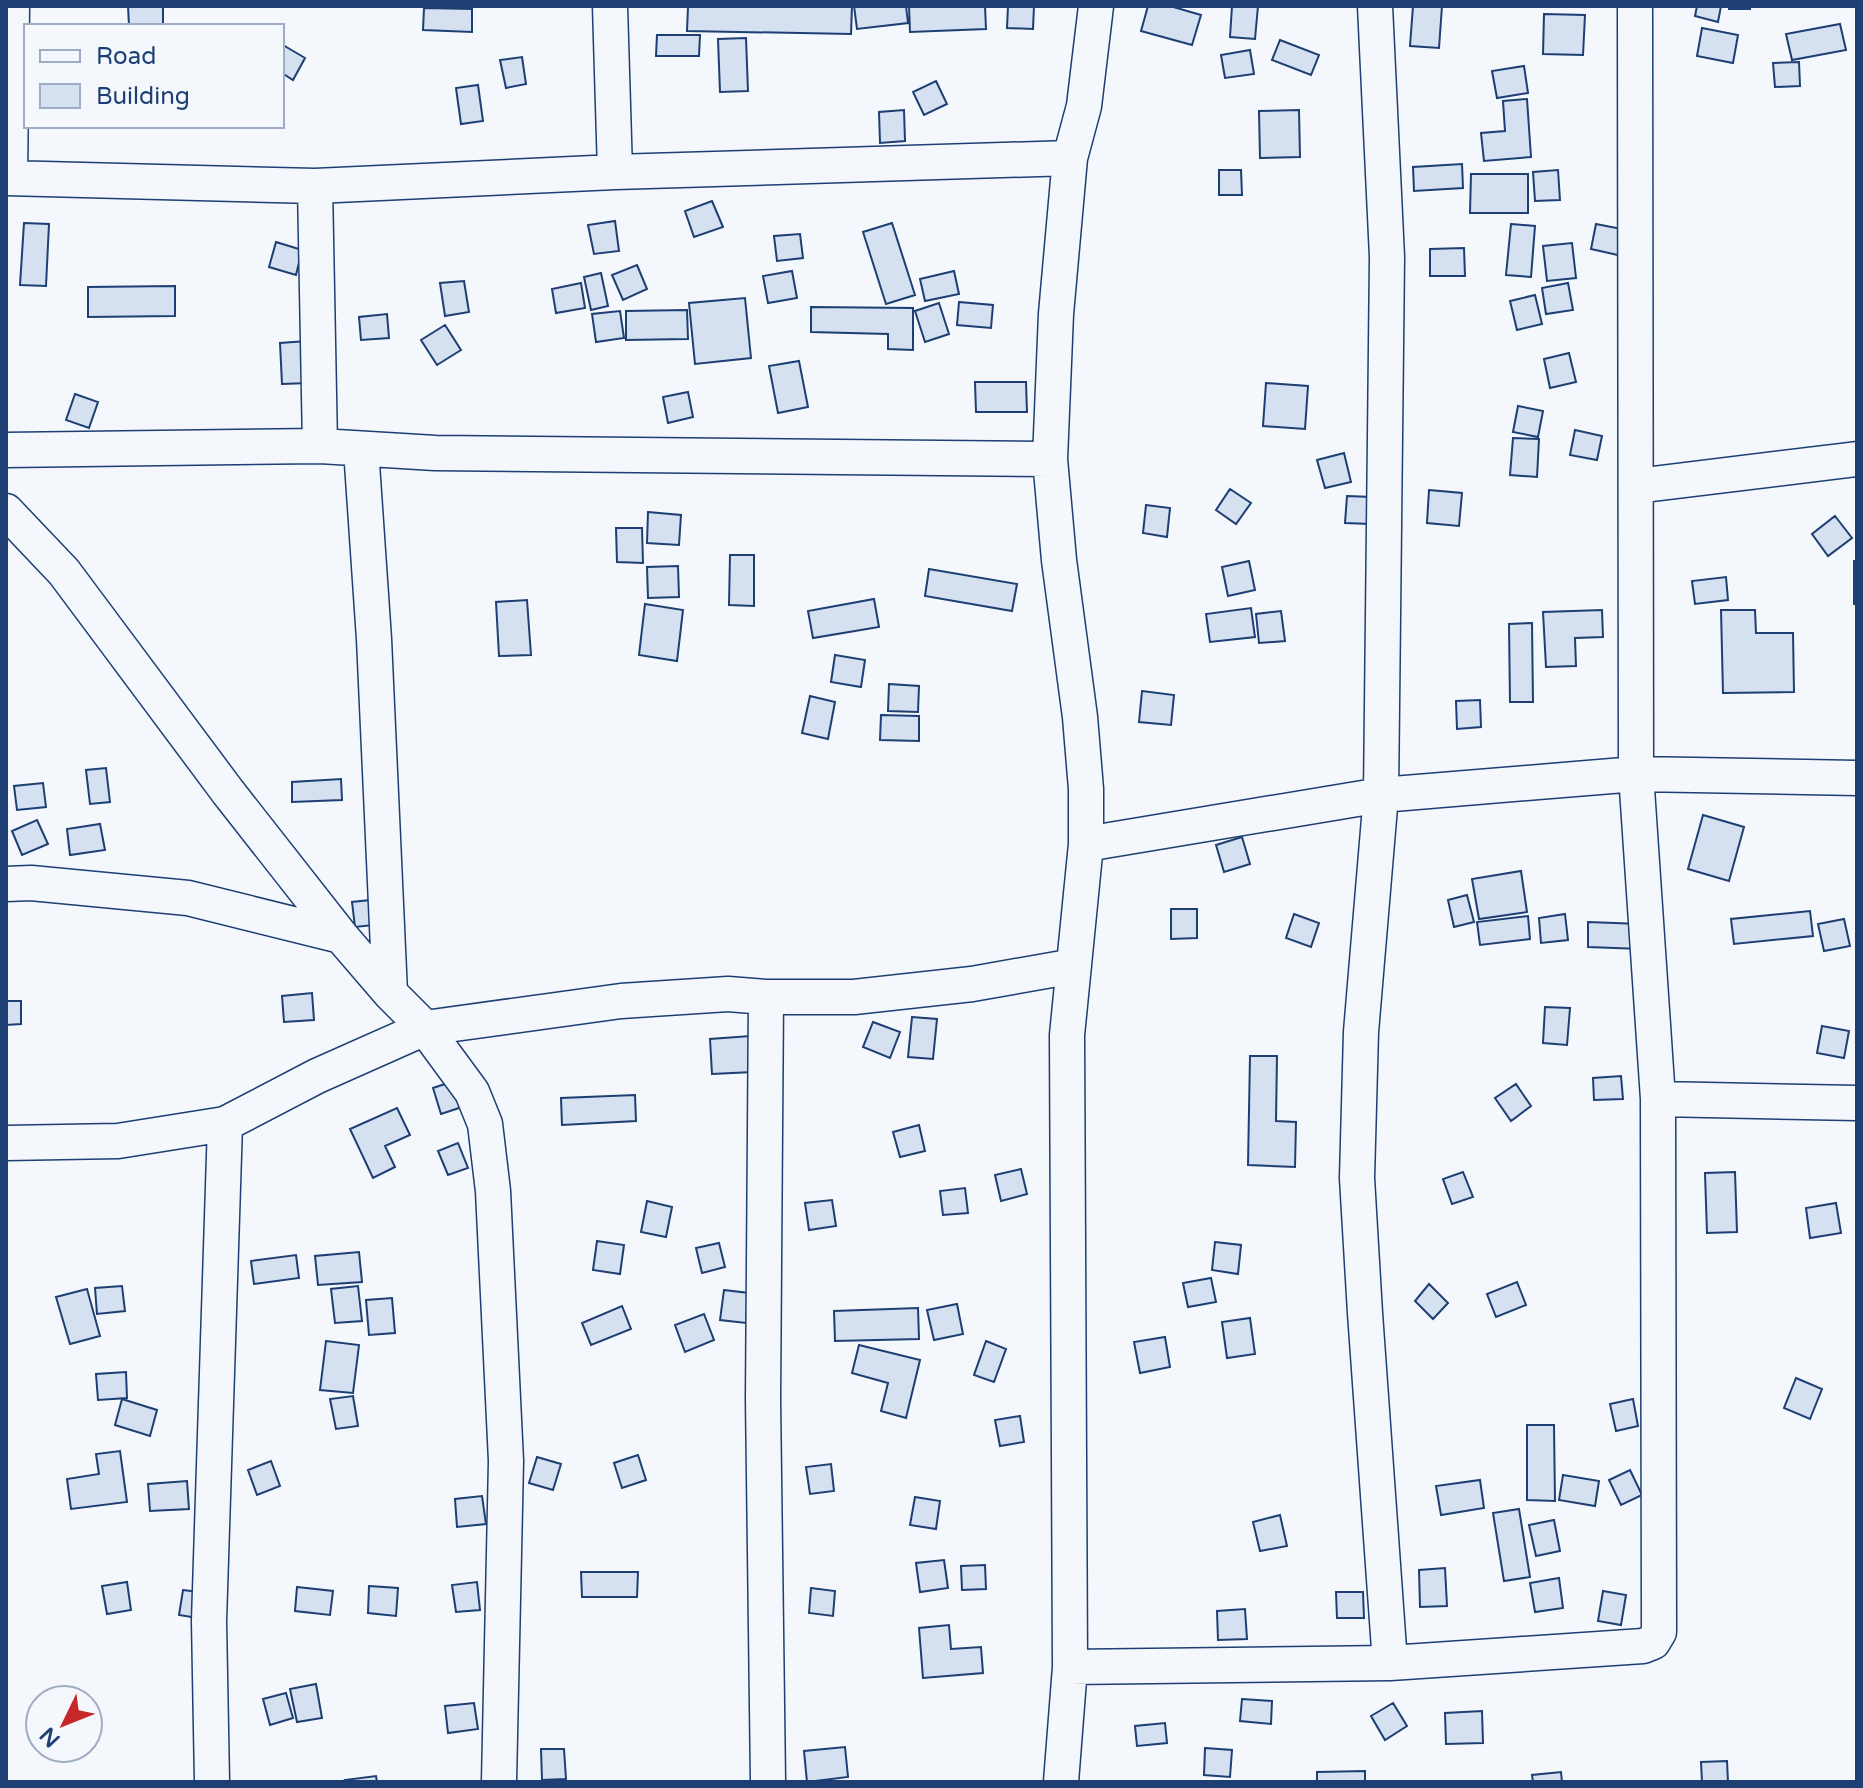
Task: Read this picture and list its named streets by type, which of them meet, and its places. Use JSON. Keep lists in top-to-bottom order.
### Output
{
  "legend": ["Road", "Building"],
  "north": "bottom left"
}
